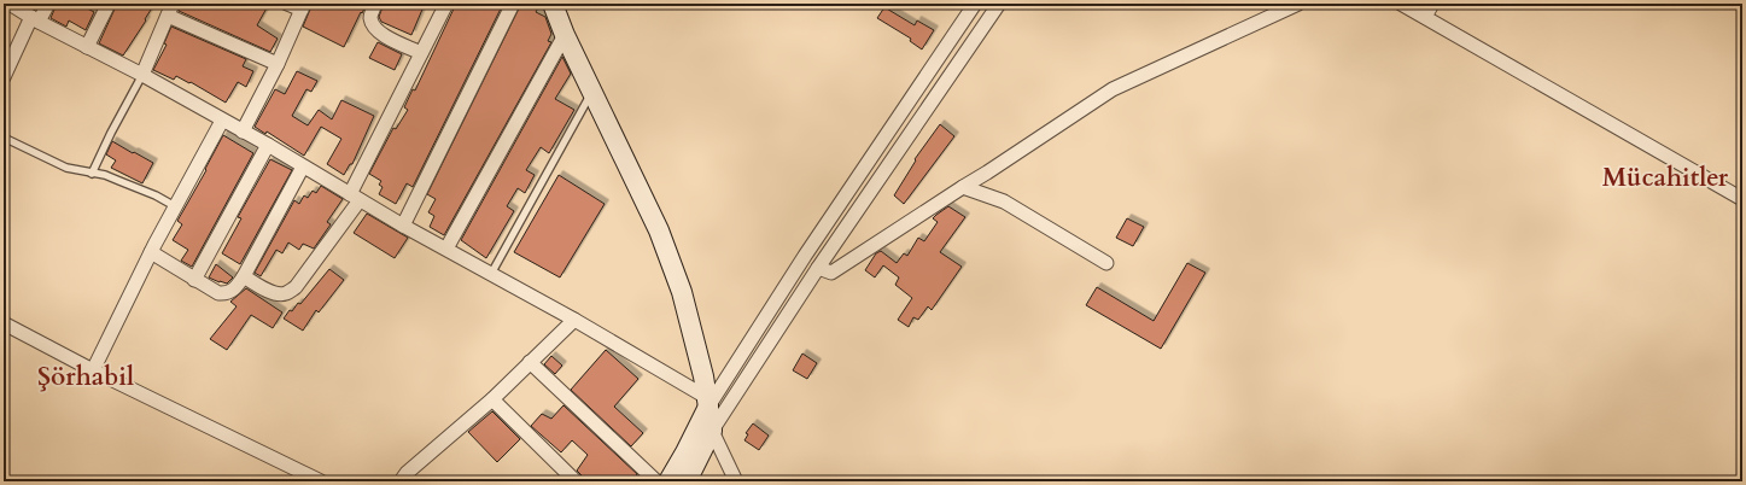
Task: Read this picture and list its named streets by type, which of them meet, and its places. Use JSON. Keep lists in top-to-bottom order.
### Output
{
  "districts": ["Mücahitler", "Şörhabil"]
}
